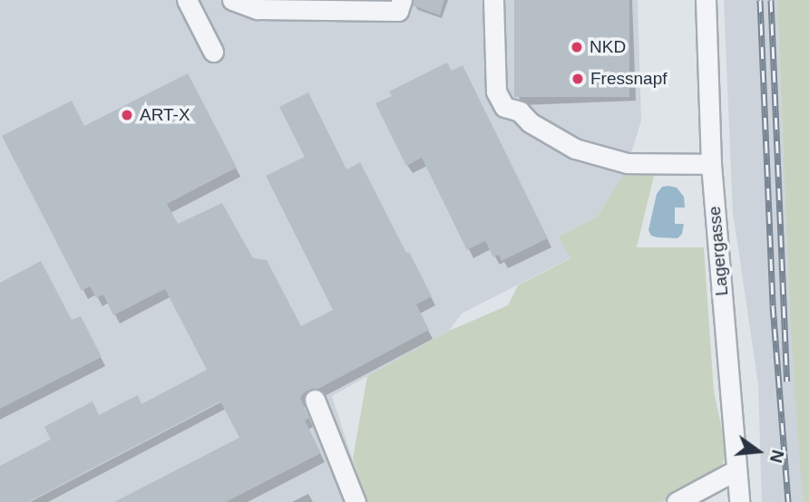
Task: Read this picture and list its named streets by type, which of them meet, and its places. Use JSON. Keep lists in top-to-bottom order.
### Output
{
  "streets": {
    "street": ["Lagergasse"]
  },
  "places": ["NKD", "Fressnapf", "ART-X"],
  "north": "right"
}
